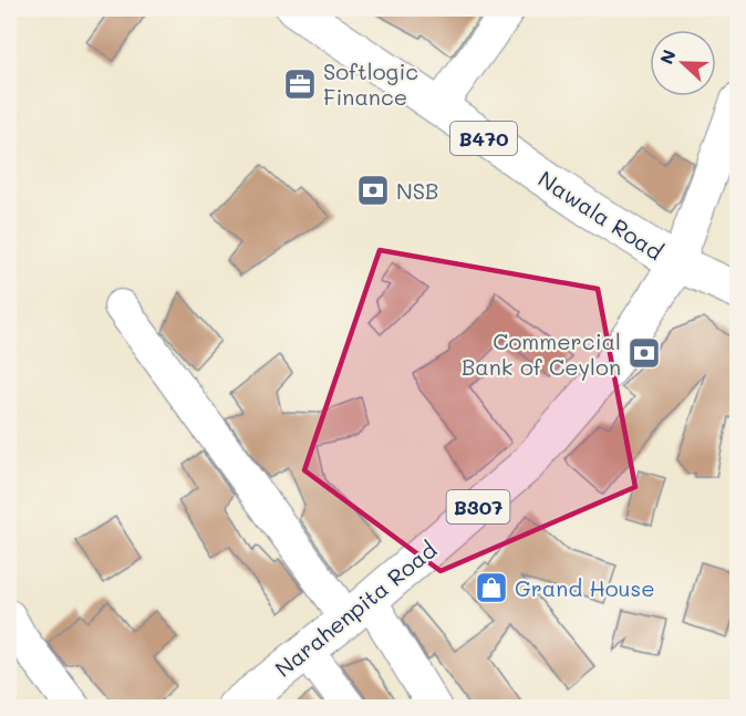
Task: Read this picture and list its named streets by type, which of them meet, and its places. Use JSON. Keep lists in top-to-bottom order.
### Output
{
  "streets": {
    "main road": [
      "B470",
      "Nawala Road",
      "B307",
      "Narahenpita Road"
    ]
  },
  "crossings": [
    ["Nawala Road", "Narahenpita Road"]
  ],
  "places": {
    "office": ["Softlogic Finance"],
    "bank": ["NSB", "Commercial Bank of Ceylon"],
    "shop": ["Grand House"]
  },
  "north": "left"
}
